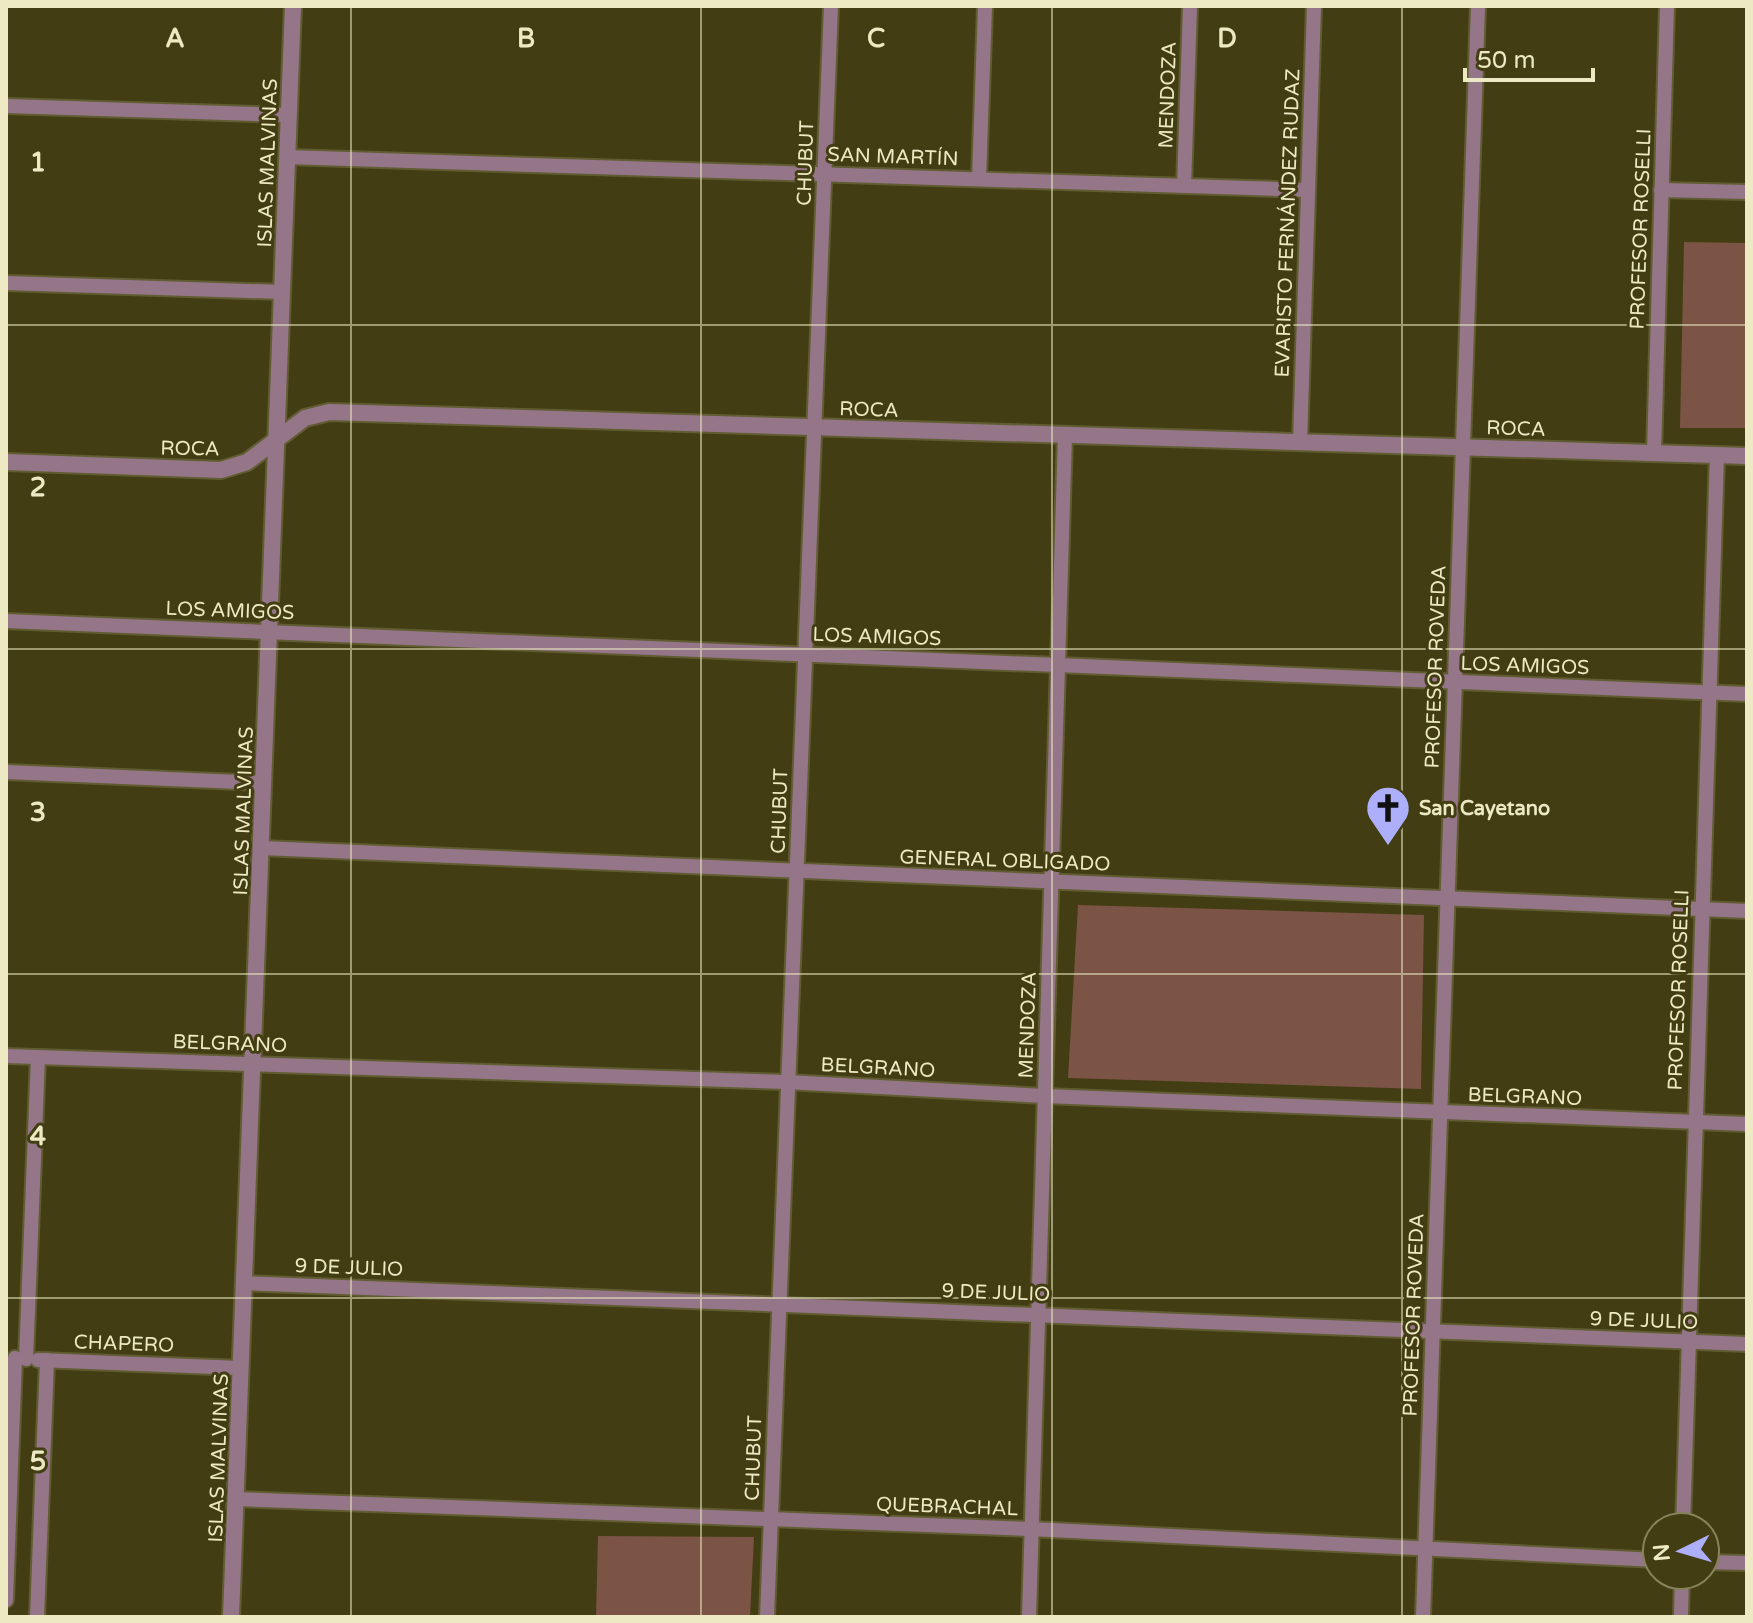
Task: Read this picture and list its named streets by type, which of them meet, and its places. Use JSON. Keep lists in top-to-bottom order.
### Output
{
  "streets": {
    "street": [
      "MENDOZA",
      "SAN MARTÍN",
      "ISLAS MALVINAS",
      "CHUBUT",
      "EVARISTO FERNÁNDEZ RUDAZ",
      "PROFESOR ROSELLI",
      "ROCA",
      "LOS AMIGOS",
      "PROFESOR ROVEDA",
      "GENERAL OBLIGADO",
      "BELGRANO",
      "9 DE JULIO",
      "CHAPERO",
      "QUEBRACHAL"
    ]
  },
  "crossings": [
    ["MENDOZA", "SAN MARTÍN"],
    ["MENDOZA", "ROCA"],
    ["MENDOZA", "LOS AMIGOS"],
    ["MENDOZA", "GENERAL OBLIGADO"],
    ["MENDOZA", "BELGRANO"],
    ["MENDOZA", "9 DE JULIO"],
    ["MENDOZA", "QUEBRACHAL"],
    ["SAN MARTÍN", "ISLAS MALVINAS"],
    ["SAN MARTÍN", "CHUBUT"],
    ["SAN MARTÍN", "EVARISTO FERNÁNDEZ RUDAZ"],
    ["ISLAS MALVINAS", "ROCA"],
    ["ISLAS MALVINAS", "LOS AMIGOS"],
    ["ISLAS MALVINAS", "GENERAL OBLIGADO"],
    ["ISLAS MALVINAS", "BELGRANO"],
    ["ISLAS MALVINAS", "9 DE JULIO"],
    ["ISLAS MALVINAS", "CHAPERO"],
    ["ISLAS MALVINAS", "QUEBRACHAL"],
    ["CHUBUT", "ROCA"],
    ["CHUBUT", "LOS AMIGOS"],
    ["CHUBUT", "GENERAL OBLIGADO"],
    ["CHUBUT", "BELGRANO"],
    ["CHUBUT", "9 DE JULIO"],
    ["CHUBUT", "QUEBRACHAL"],
    ["EVARISTO FERNÁNDEZ RUDAZ", "ROCA"],
    ["PROFESOR ROSELLI", "ROCA"],
    ["PROFESOR ROSELLI", "LOS AMIGOS"],
    ["PROFESOR ROSELLI", "GENERAL OBLIGADO"],
    ["PROFESOR ROSELLI", "BELGRANO"],
    ["PROFESOR ROSELLI", "9 DE JULIO"],
    ["ROCA", "PROFESOR ROVEDA"],
    ["LOS AMIGOS", "PROFESOR ROVEDA"],
    ["PROFESOR ROVEDA", "GENERAL OBLIGADO"],
    ["PROFESOR ROVEDA", "BELGRANO"],
    ["PROFESOR ROVEDA", "9 DE JULIO"],
    ["PROFESOR ROVEDA", "QUEBRACHAL"]
  ],
  "places": {
    "church": ["San Cayetano"]
  },
  "scale_bar": "50 m",
  "north": "left",
  "grid": {
    "columns": [
      "A",
      "B",
      "C",
      "D"
    ],
    "rows": [
      "1",
      "2",
      "3",
      "4",
      "5"
    ]
  }
}
